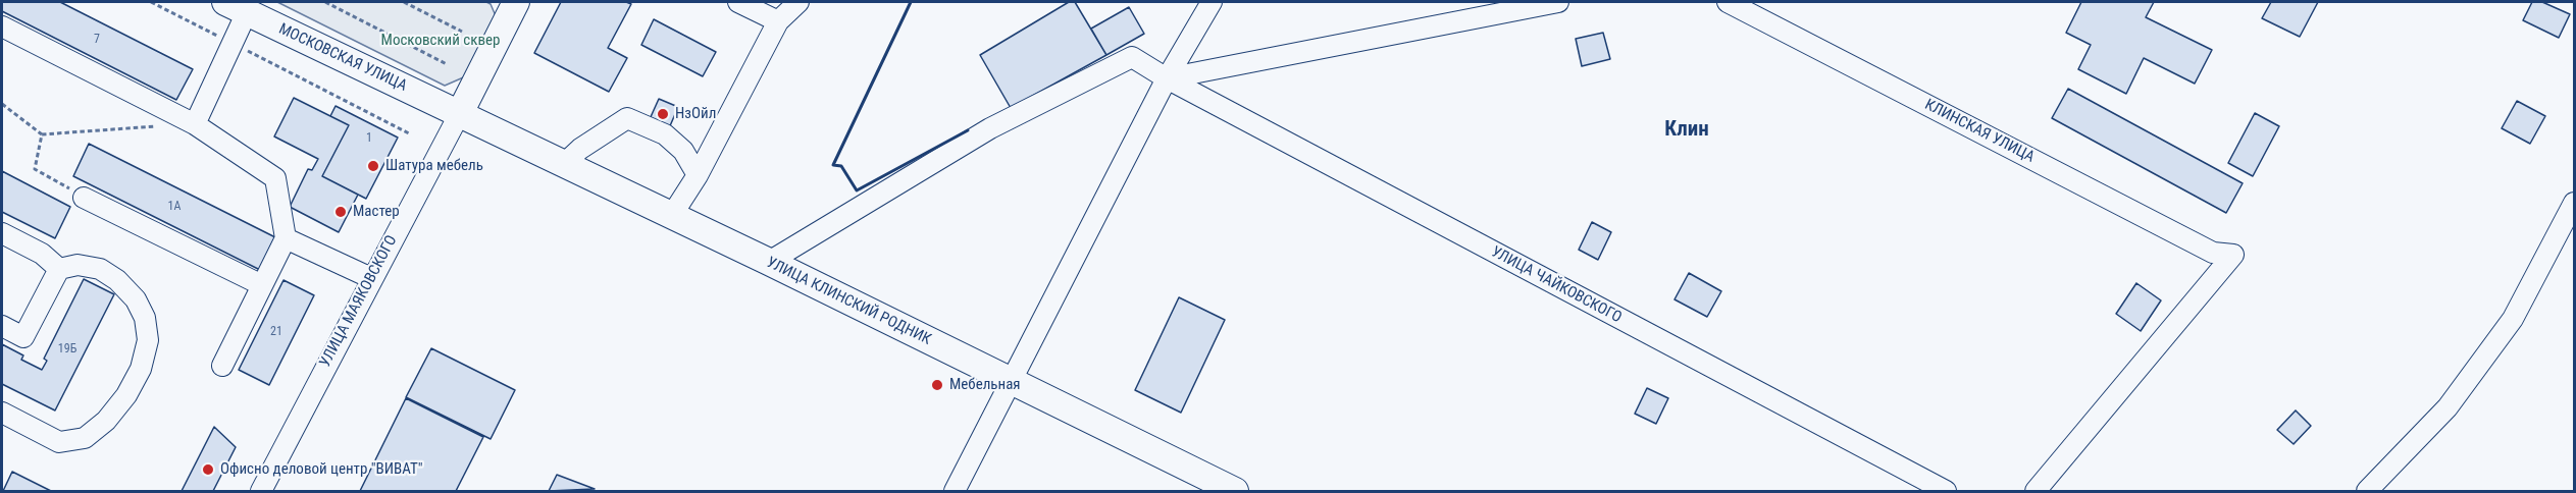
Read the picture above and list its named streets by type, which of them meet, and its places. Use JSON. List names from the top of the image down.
{
  "streets": {
    "main road": ["МОСКОВСКАЯ УЛИЦА", "УЛИЦА КЛИНСКИЙ РОДНИК"],
    "street": ["КЛИНСКАЯ УЛИЦА", "УЛИЦА ЧАЙКОВСКОГО", "УЛИЦА МАЯКОВСКОГО"]
  },
  "crossings": [
    ["МОСКОВСКАЯ УЛИЦА", "УЛИЦА МАЯКОВСКОГО"],
    ["МОСКОВСКАЯ УЛИЦА", "УЛИЦА КЛИНСКИЙ РОДНИК"],
    ["УЛИЦА ЧАЙКОВСКОГО", "УЛИЦА КЛИНСКИЙ РОДНИК"],
    ["УЛИЦА МАЯКОВСКОГО", "УЛИЦА КЛИНСКИЙ РОДНИК"]
  ],
  "districts": ["Клин"],
  "parks": ["Московский сквер"],
  "places": [
    "НзОйл",
    "Шатура мебель",
    "Мастер",
    "Мебельная",
    "Офисно деловой центр \"ВИВАТ\""
  ],
  "house_numbers": [
    "7",
    "1",
    "1А",
    "21",
    "19Б"
  ]
}
